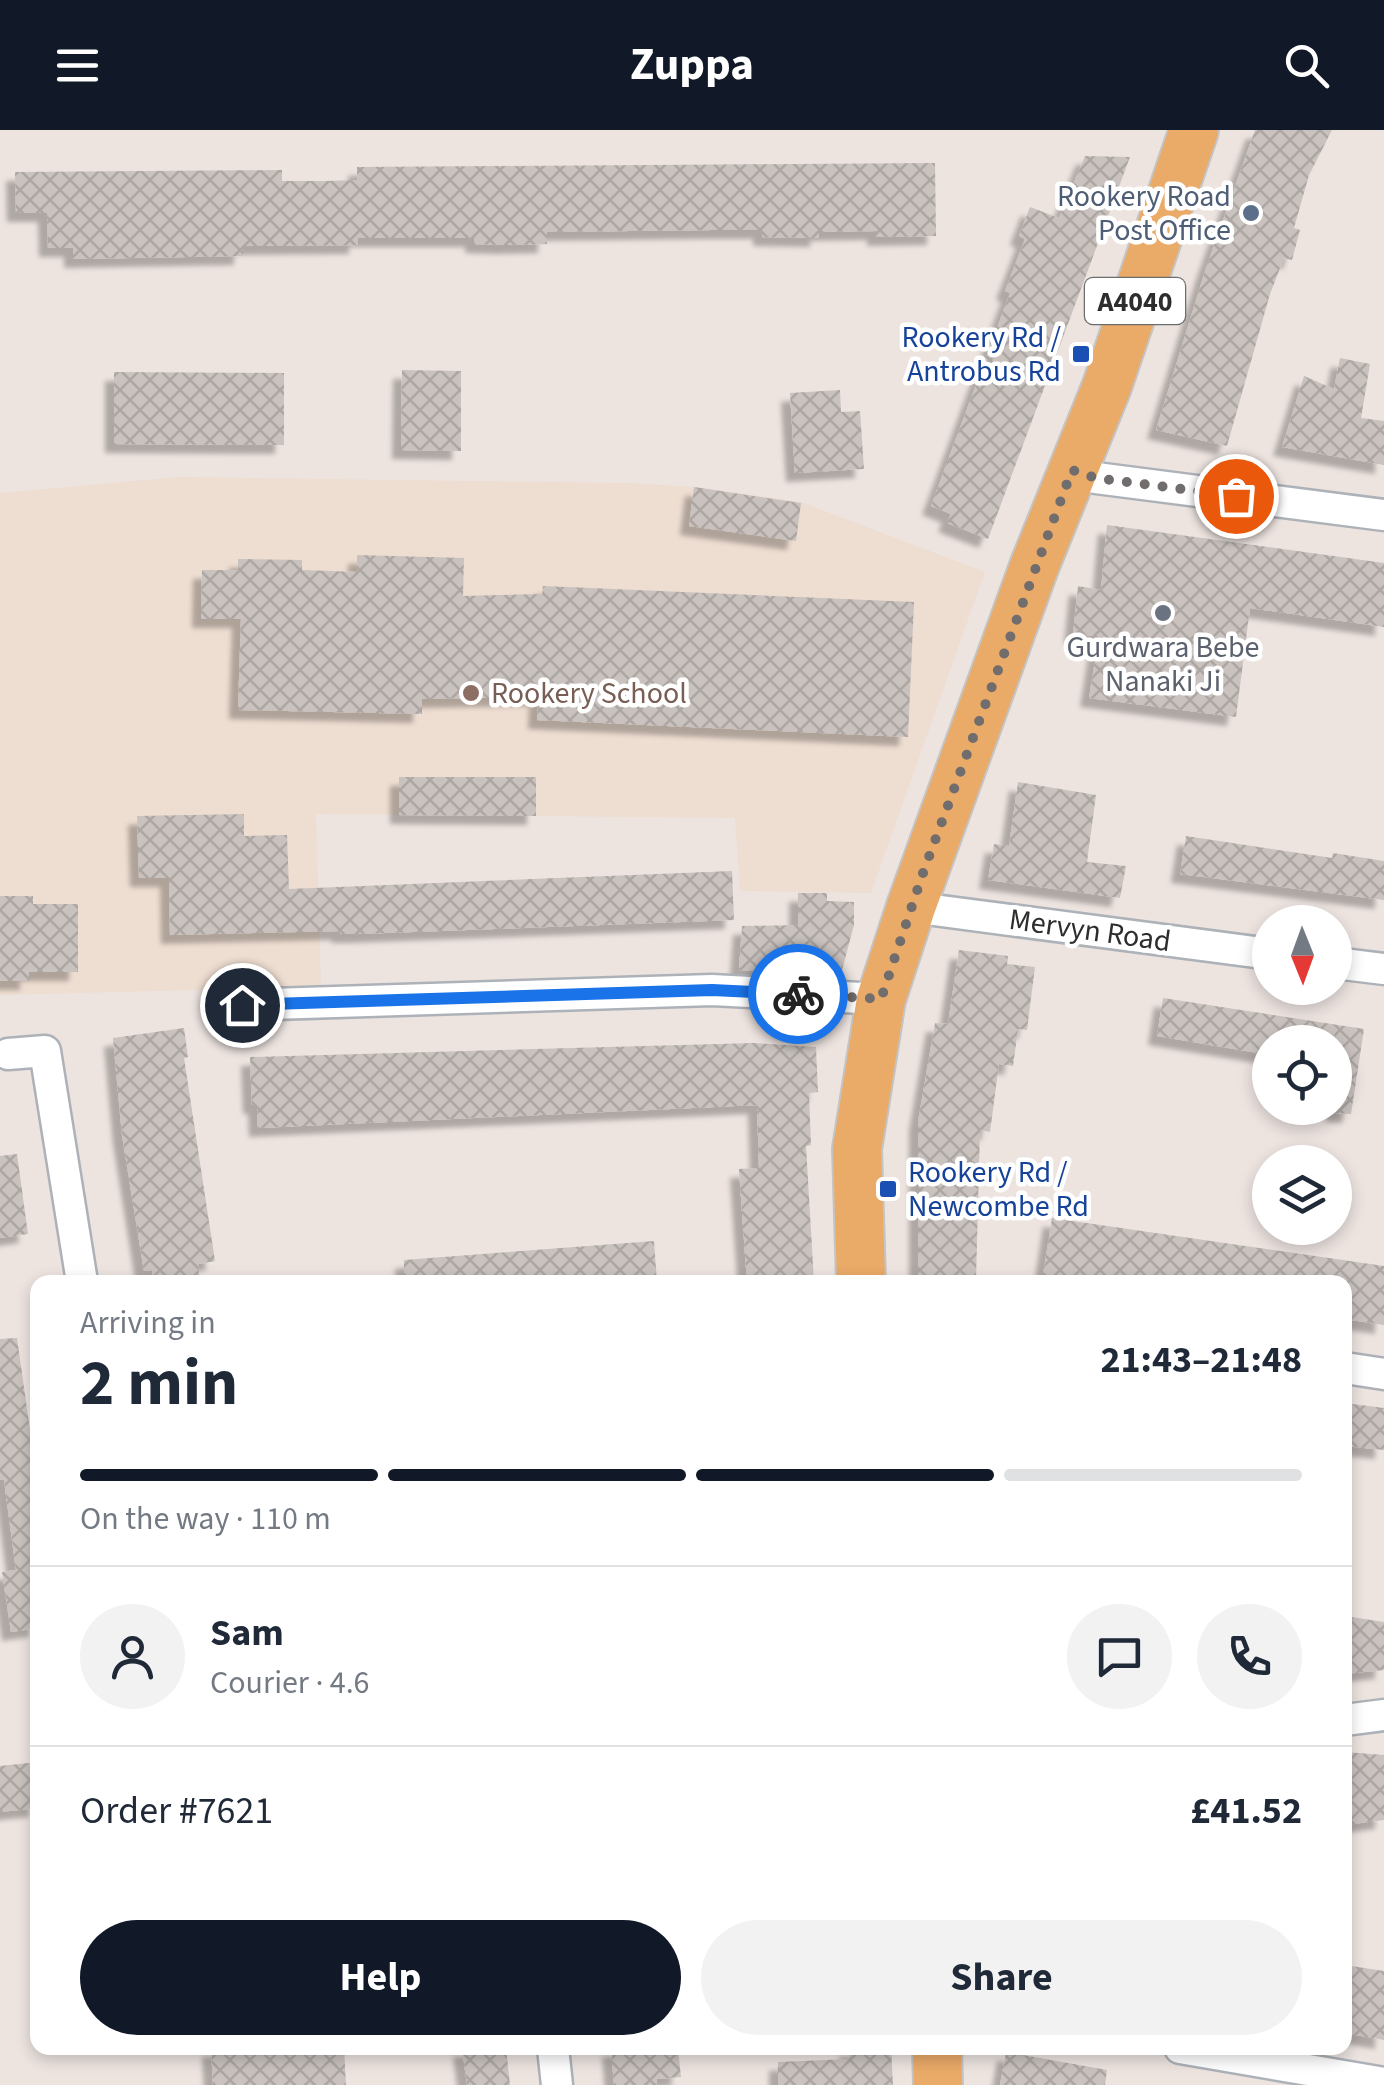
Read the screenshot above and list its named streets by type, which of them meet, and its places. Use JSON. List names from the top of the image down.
{
  "streets": {
    "main road": ["A4040"],
    "street": ["Mervyn Road"]
  },
  "crossings": [
    ["A4040", "Mervyn Road"]
  ],
  "places": {
    "other": ["Rookery Road Post Office", "Gurdwara Bebe Nanaki Ji", "Rookery School"],
    "transit": ["Rookery Rd / Antrobus Rd", "Rookery Rd / Newcombe Rd"]
  },
  "north": "bottom",
  "page": {
    "header": "Zuppa",
    "heading": ["2 min", "Arriving in", "21:43–21:48"],
    "panel": [
      "Sam",
      "Courier · 4.6",
      "Order #7621",
      "£41.52"
    ],
    "bar": "On the way · 110 m",
    "buttons": ["Help", "Share"]
  }
}
